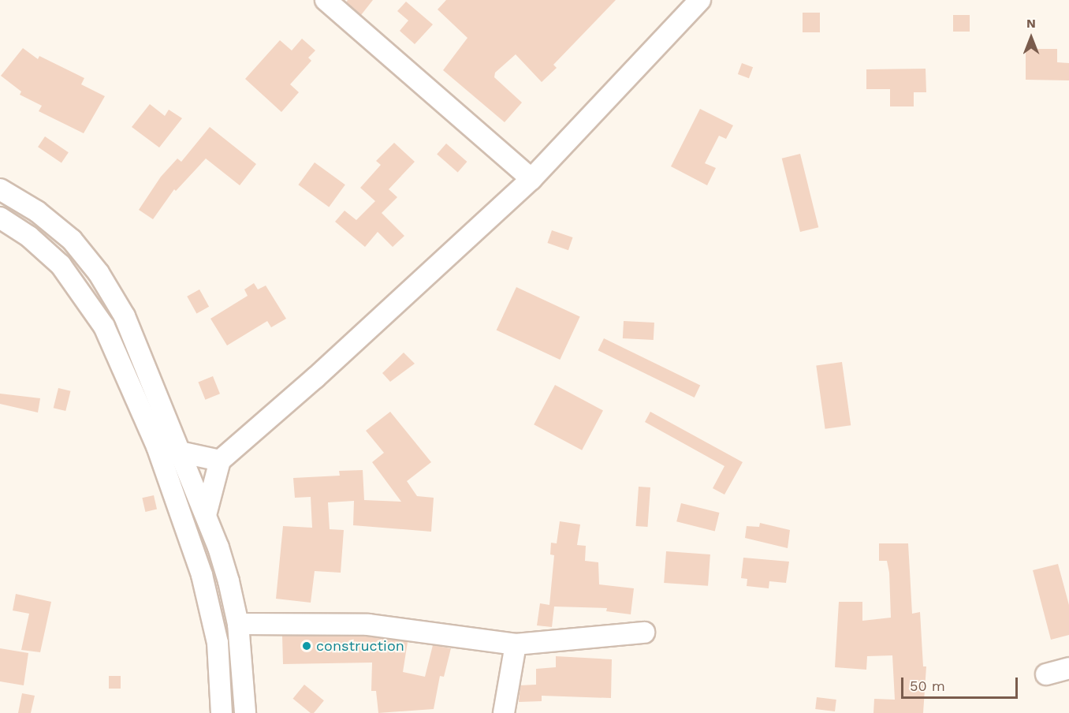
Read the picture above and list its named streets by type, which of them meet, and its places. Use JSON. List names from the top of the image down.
{
  "places": ["construction"],
  "scale_bar": "50 m",
  "north": "top"
}
